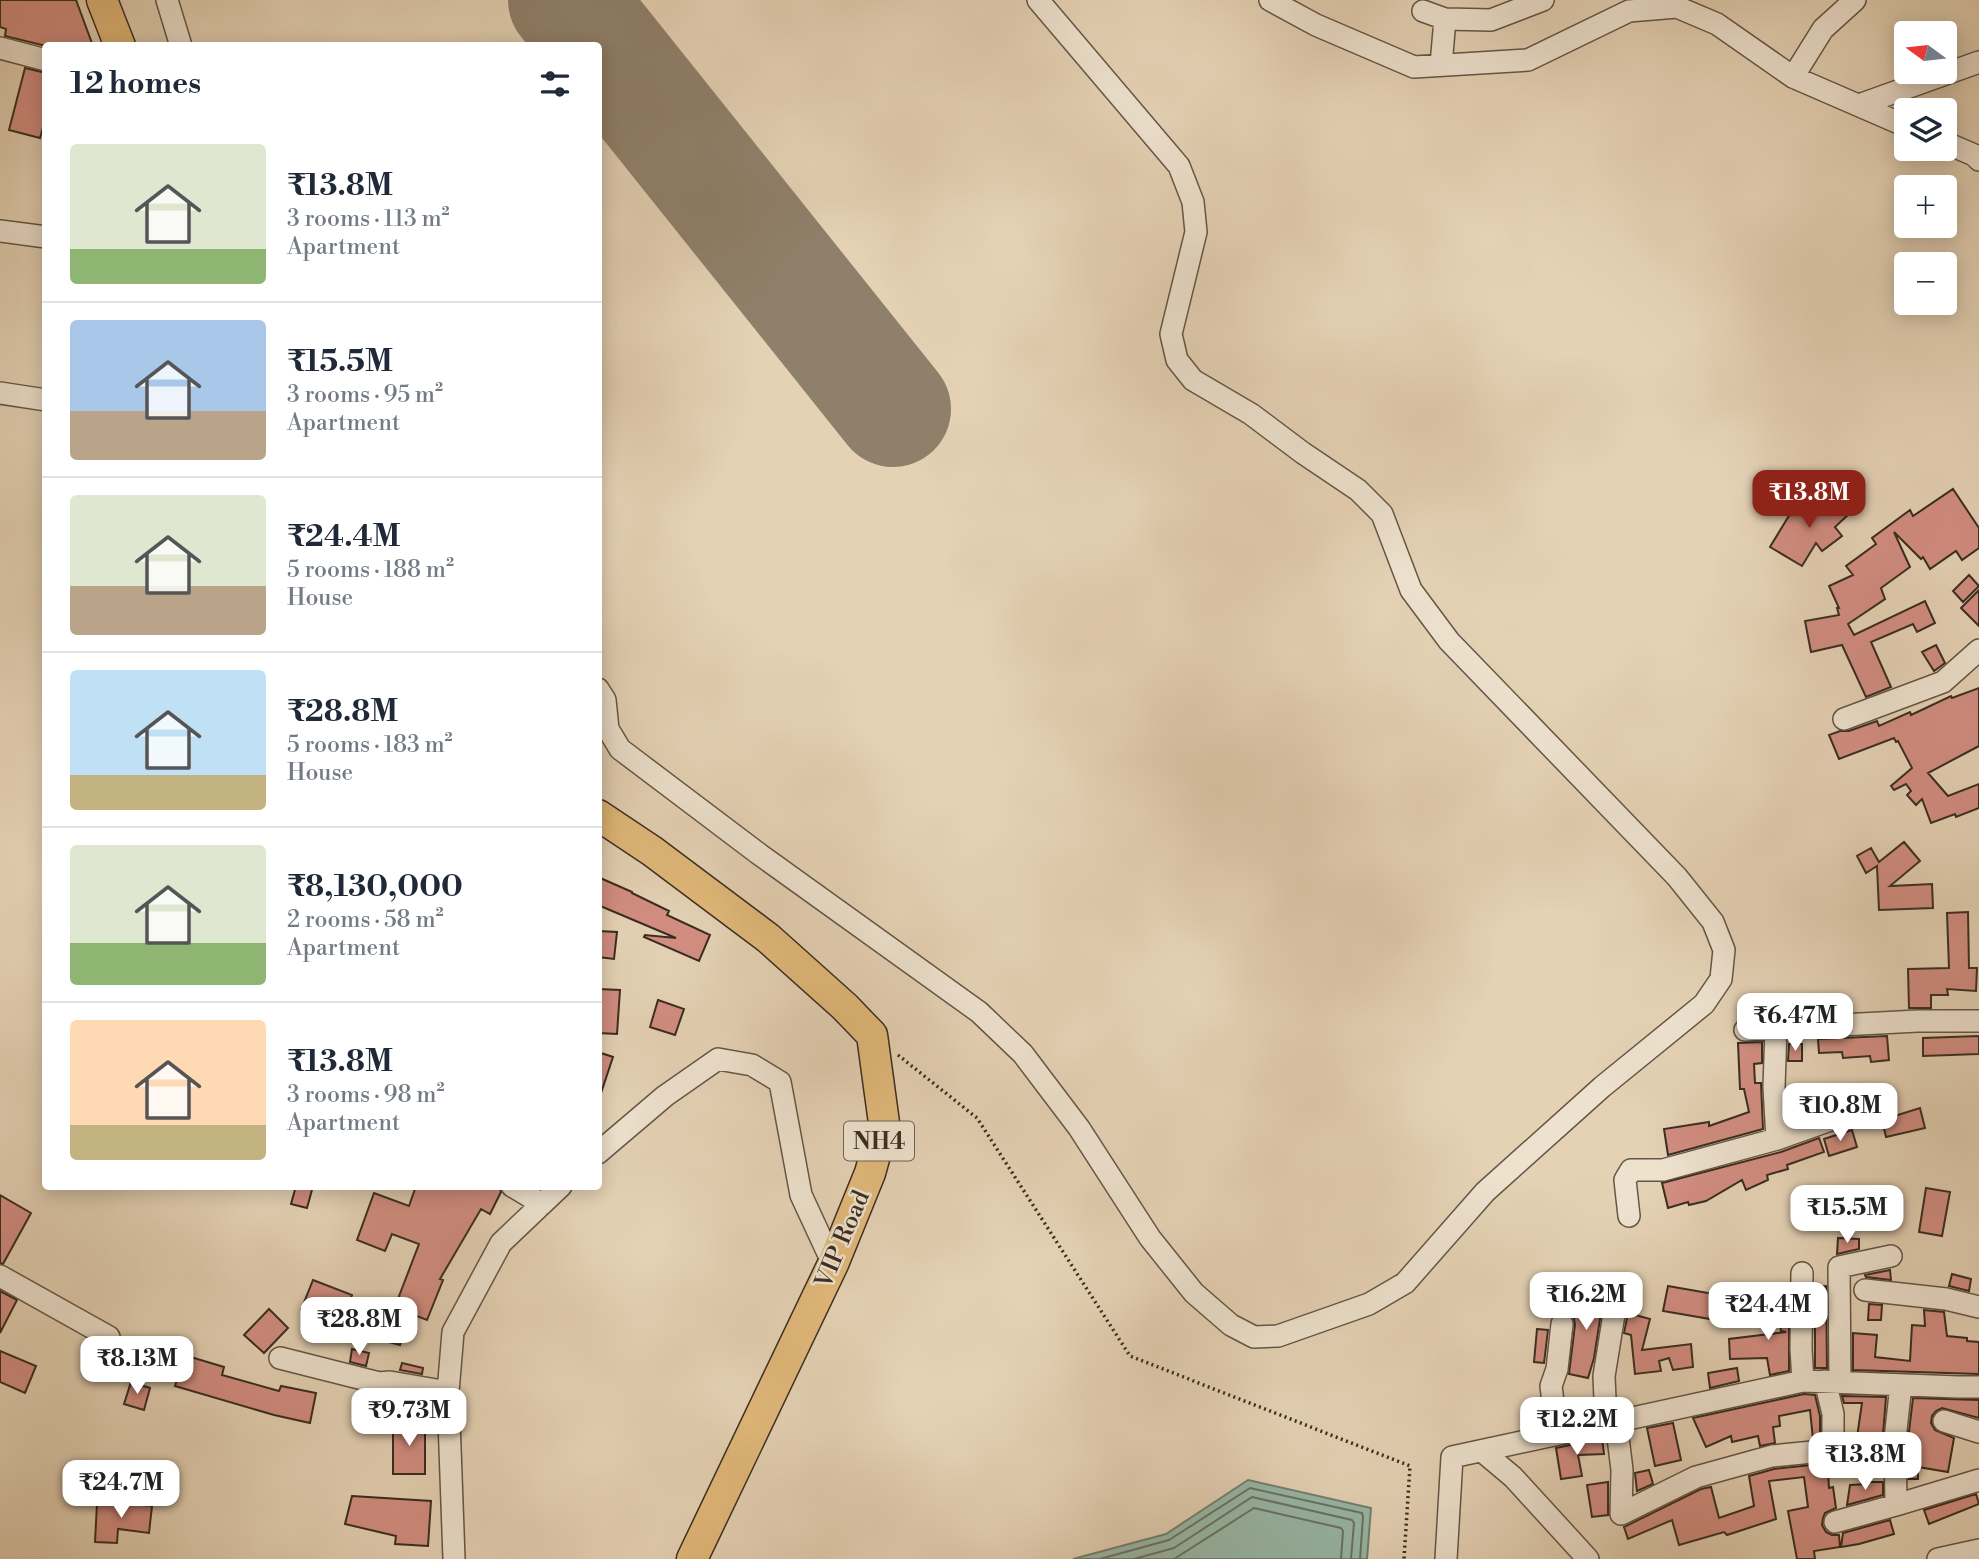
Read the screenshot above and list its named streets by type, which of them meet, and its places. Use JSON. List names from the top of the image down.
{
  "streets": {
    "highway": ["NH4", "VIP Road"]
  },
  "north": "left",
  "page": {
    "map_buttons": ["+", "−"],
    "heading": "12 homes",
    "list": [
      {
        "name": "₹13.8M",
        "note": "3 rooms · 113 m² · Apartment"
      },
      {
        "name": "₹15.5M",
        "note": "3 rooms · 95 m² · Apartment"
      },
      {
        "name": "₹24.4M",
        "note": "5 rooms · 188 m² · House"
      },
      {
        "name": "₹28.8M",
        "note": "5 rooms · 183 m² · House"
      },
      {
        "name": "₹8,130,000",
        "note": "2 rooms · 58 m² · Apartment"
      },
      {
        "name": "₹13.8M",
        "note": "3 rooms · 98 m² · Apartment"
      }
    ],
    "price": [
      "₹13.8M",
      "₹6.47M",
      "₹10.8M",
      "₹15.5M",
      "₹16.2M",
      "₹24.4M",
      "₹28.8M",
      "₹8.13M",
      "₹9.73M",
      "₹12.2M",
      "₹13.8M",
      "₹24.7M"
    ]
  }
}
